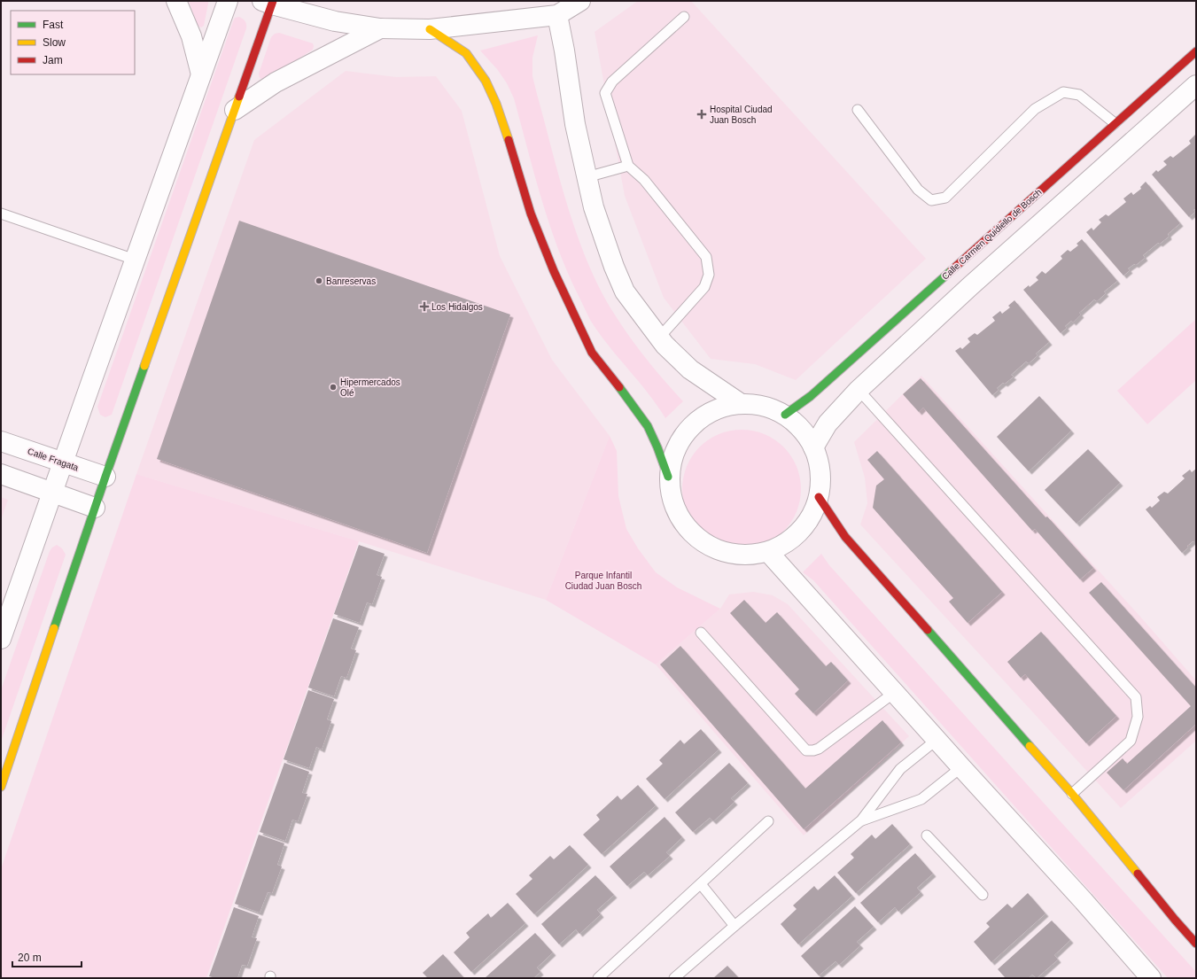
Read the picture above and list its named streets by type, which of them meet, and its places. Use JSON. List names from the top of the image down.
{
  "streets": {
    "street": ["Calle Carmen Quidiello de Bosch", "Calle Fragata"]
  },
  "parks": ["Parque Infantil Ciudad Juan Bosch"],
  "places": {
    "health": ["Hospital Ciudad Juan Bosch", "Los Hidalgos"],
    "other": ["Banreservas", "Hipermercados Olé"]
  },
  "legend": ["Fast", "Slow", "Jam"],
  "scale_bar": "20 m"
}
